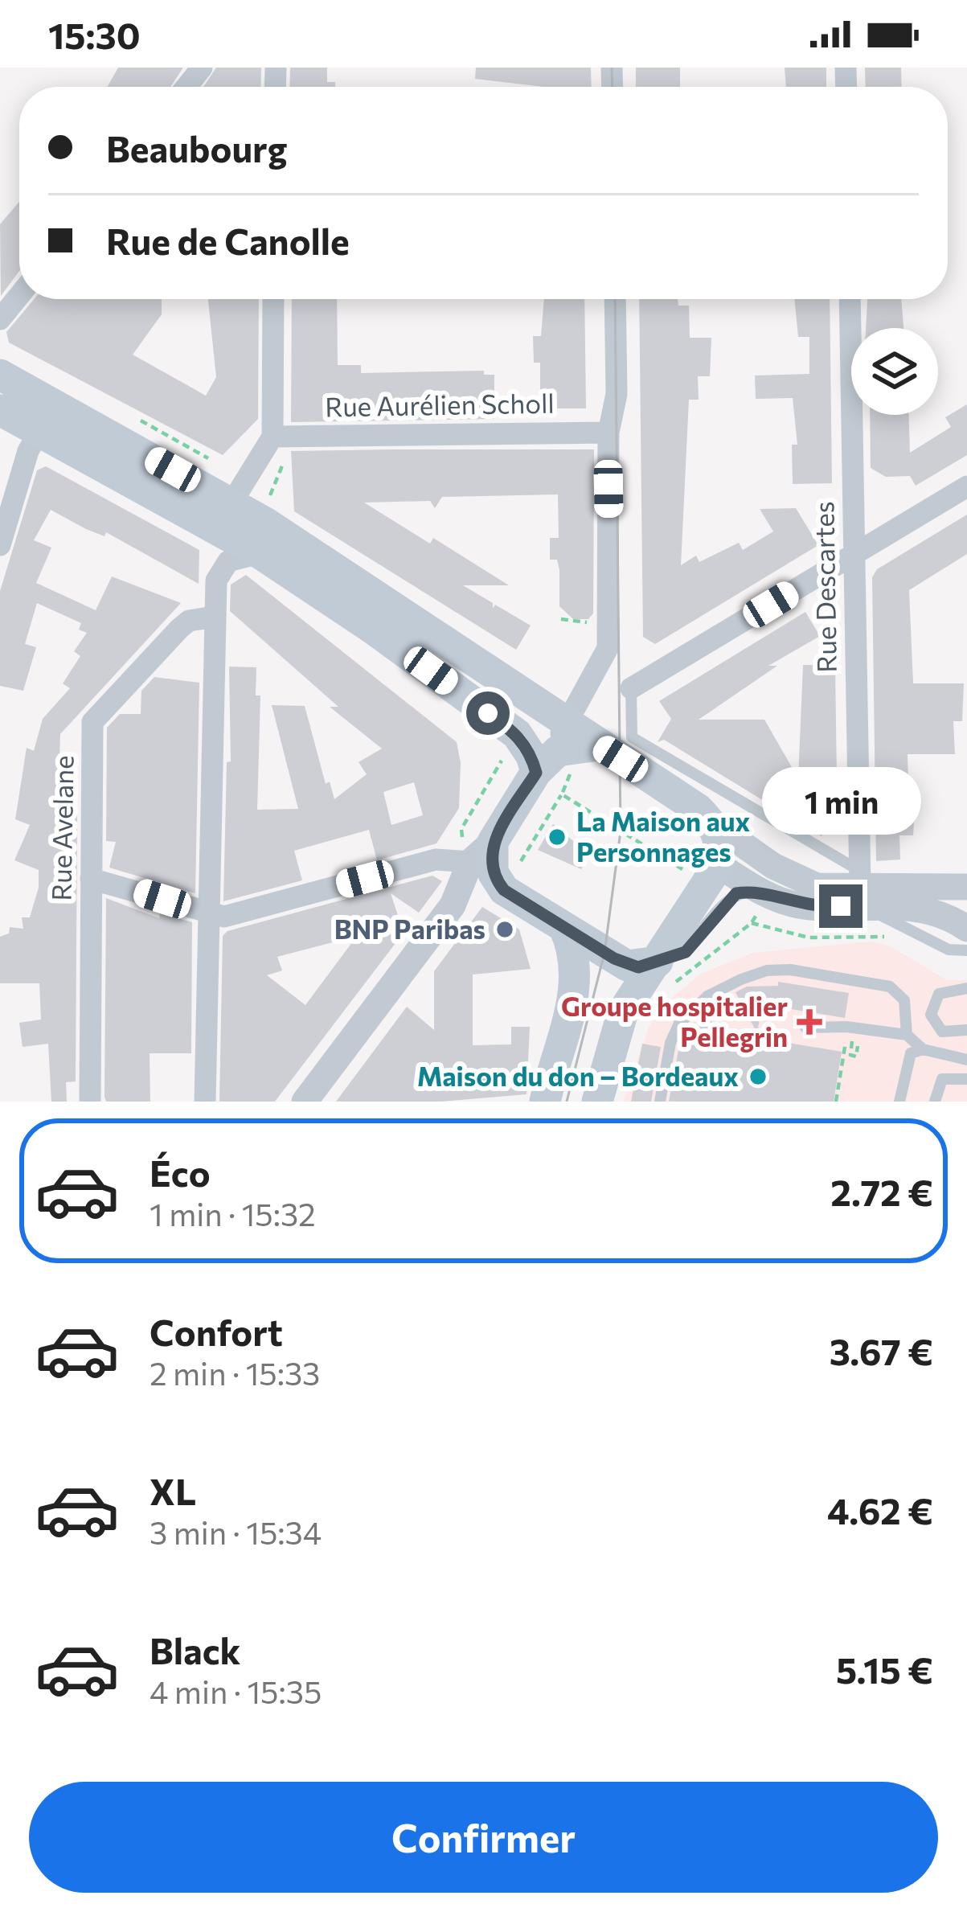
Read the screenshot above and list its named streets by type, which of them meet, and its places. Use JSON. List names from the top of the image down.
{
  "streets": {
    "street": ["Rue Aurélien Scholl", "Rue Descartes", "Rue Avelane"]
  },
  "places": {
    "other": ["La Maison aux Personnages", "BNP Paribas", "Maison du don – Bordeaux"],
    "health": ["Groupe hospitalier Pellegrin"]
  },
  "page": {
    "status": "15:30",
    "banner": ["Beaubourg", "Rue de Canolle"],
    "bubble": "1 min",
    "list": [
      {
        "name": "Éco",
        "note": "1 min · 15:32",
        "value": "2.72 €"
      },
      {
        "name": "Confort",
        "note": "2 min · 15:33",
        "value": "3.67 €"
      },
      {
        "name": "XL",
        "note": "3 min · 15:34",
        "value": "4.62 €"
      },
      {
        "name": "Black",
        "note": "4 min · 15:35",
        "value": "5.15 €"
      }
    ],
    "buttons": "Confirmer"
  }
}
